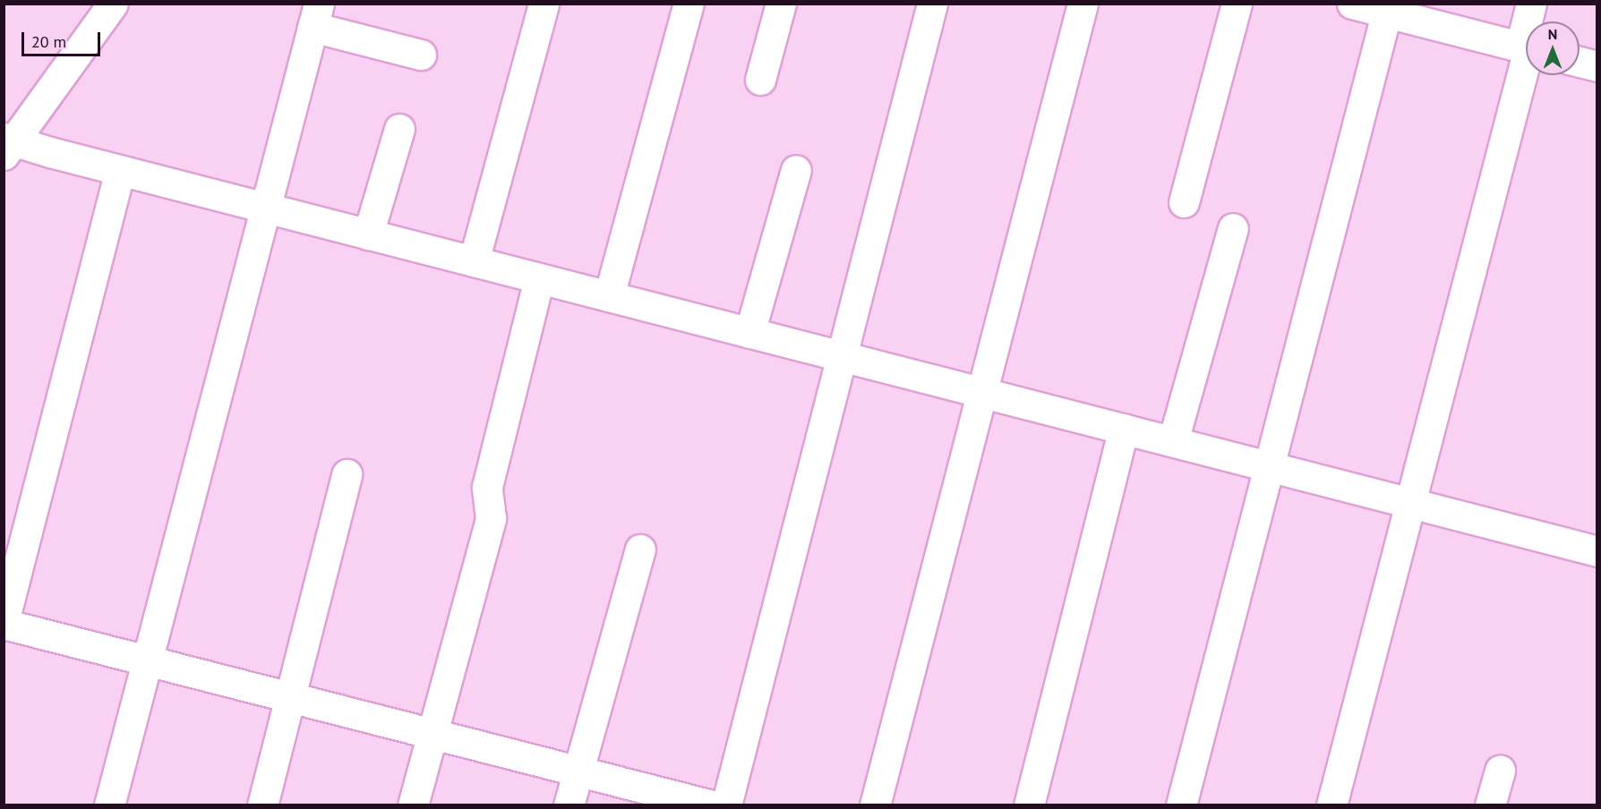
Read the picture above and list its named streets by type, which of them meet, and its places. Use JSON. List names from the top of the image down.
{
  "scale_bar": "20 m",
  "north": "top"
}
